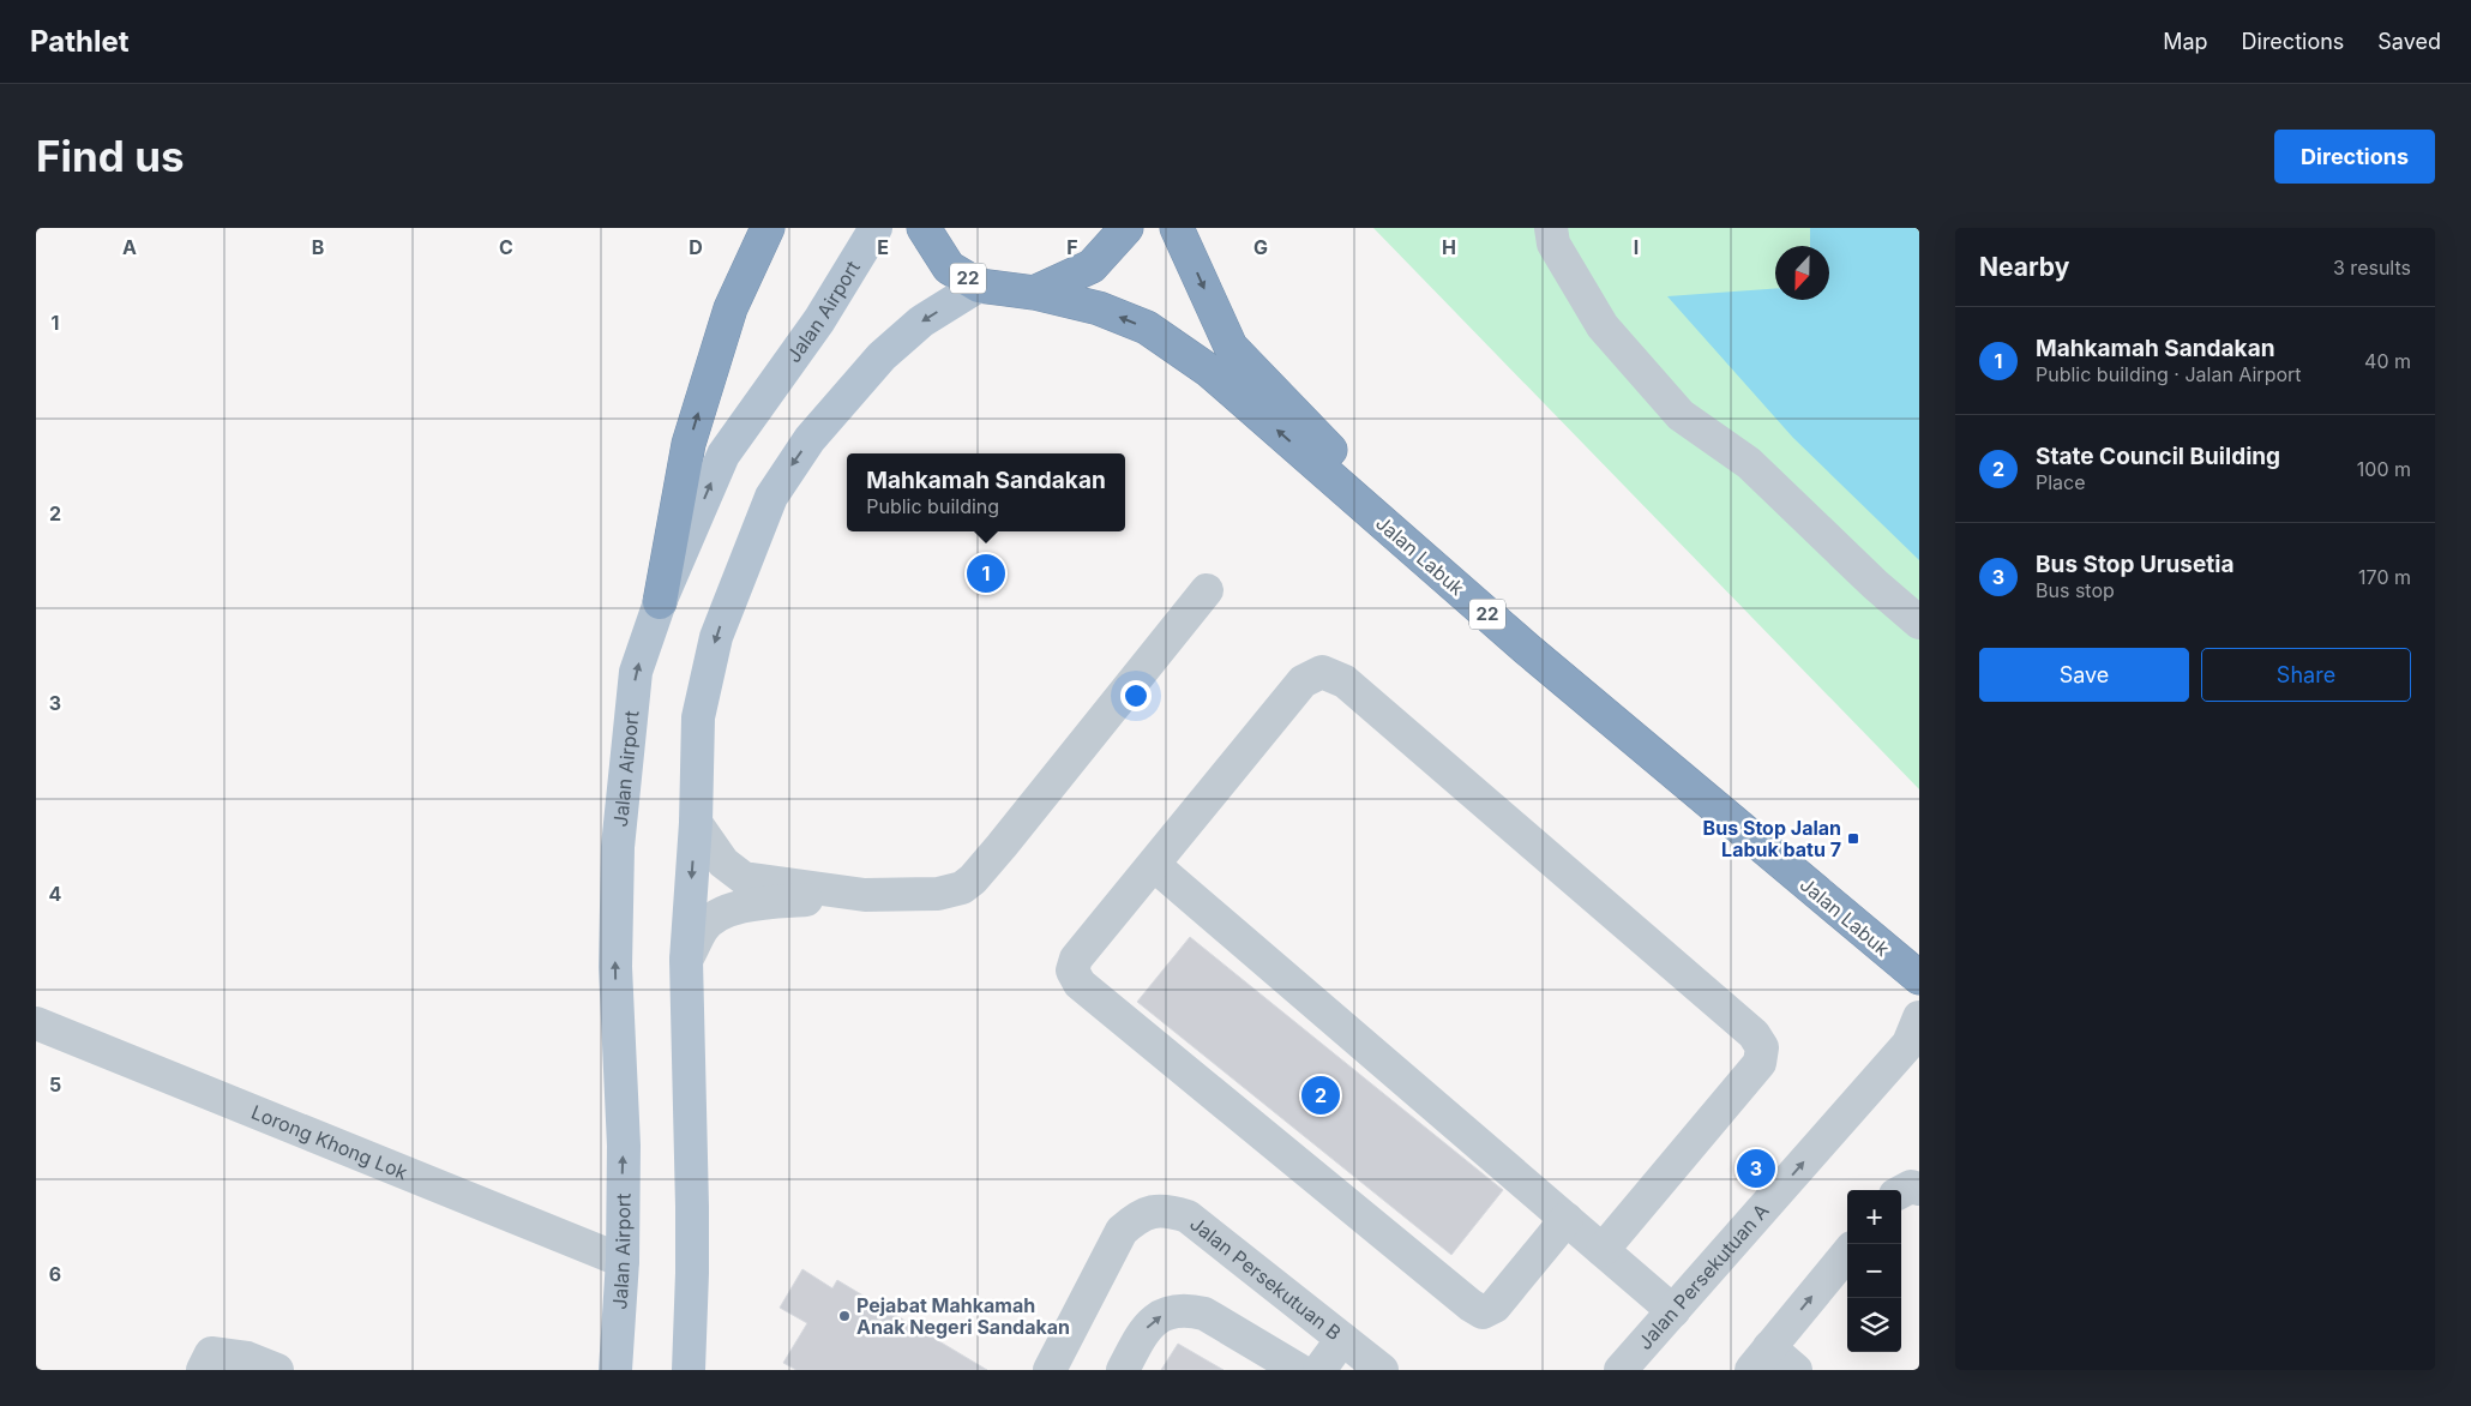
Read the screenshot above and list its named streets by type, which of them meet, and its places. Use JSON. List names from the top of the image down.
{
  "streets": {
    "highway": ["22", "Jalan Labuk"],
    "main road": ["Jalan Airport"],
    "street": ["Lorong Khong Lok", "Jalan Persekutuan A", "Jalan Persekutuan B"]
  },
  "crossings": [
    ["22", "Jalan Labuk"],
    ["Jalan Airport", "Lorong Khong Lok"]
  ],
  "places": {
    "transit": ["Bus Stop Jalan Labuk batu 7"],
    "other": ["Pejabat Mahkamah Anak Negeri Sandakan"]
  },
  "north": "bottom",
  "page": {
    "header": "Pathlet",
    "nav": ["Map", "Directions", "Saved"],
    "buttons": [
      "Directions",
      ["Save", "Share"]
    ],
    "title": "Find us",
    "heading": ["Nearby", "3 results"],
    "list": [
      {
        "mark": "1",
        "name": "Mahkamah Sandakan",
        "note": "Public building · Jalan Airport",
        "value": "40 m"
      },
      {
        "mark": "2",
        "name": "State Council Building",
        "note": "Place",
        "value": "100 m"
      },
      {
        "mark": "3",
        "name": "Bus Stop Urusetia",
        "note": "Bus stop",
        "value": "170 m"
      }
    ],
    "popup": ["Mahkamah Sandakan", "Public building"],
    "pins": ["1", "2", "3"],
    "map_buttons": ["+", "−"]
  },
  "grid": {
    "columns": [
      "A",
      "B",
      "C",
      "D",
      "E",
      "F",
      "G",
      "H",
      "I"
    ],
    "rows": [
      "1",
      "2",
      "3",
      "4",
      "5",
      "6"
    ]
  }
}
